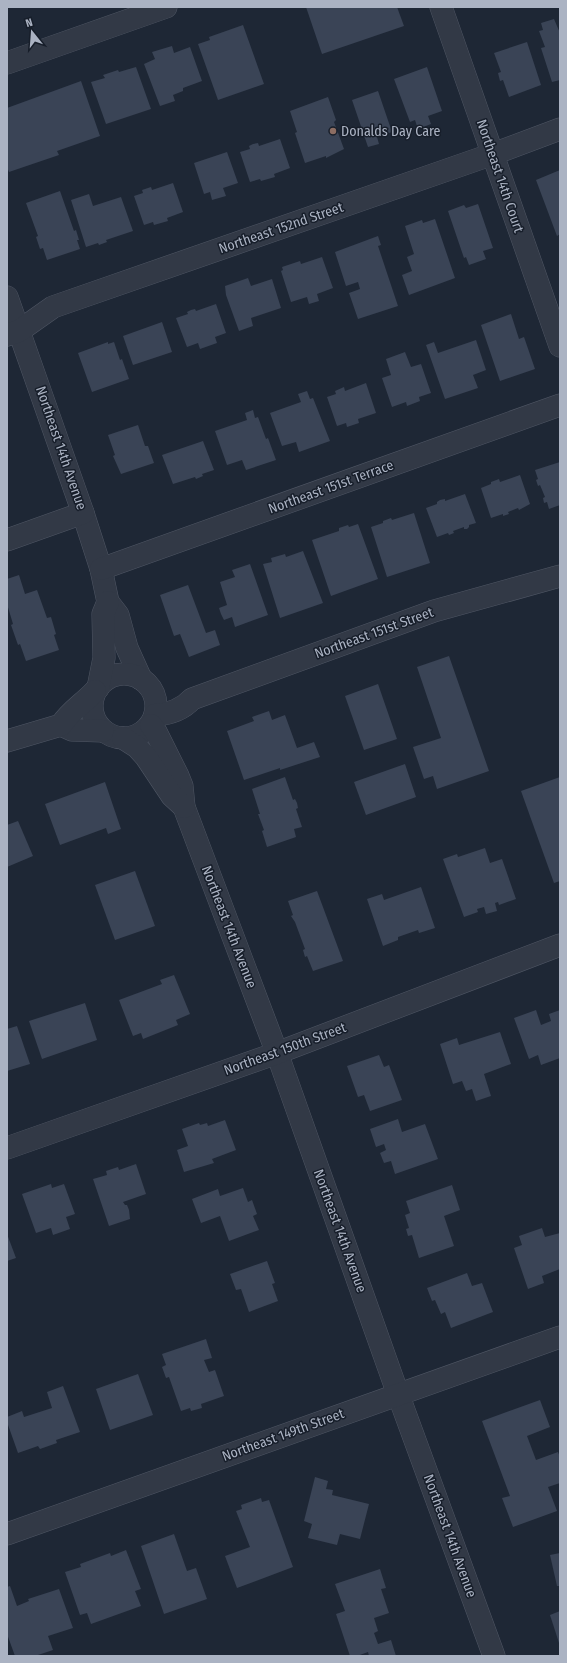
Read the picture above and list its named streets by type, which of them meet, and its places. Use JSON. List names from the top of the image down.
{
  "streets": {
    "street": [
      "Northeast 14th Court",
      "Northeast 152nd Street",
      "Northeast 14th Avenue",
      "Northeast 151st Terrace",
      "Northeast 151st Street",
      "Northeast 150th Street",
      "Northeast 149th Street"
    ]
  },
  "crossings": [
    ["Northeast 14th Court", "Northeast 152nd Street"],
    ["Northeast 152nd Street", "Northeast 14th Avenue"],
    ["Northeast 14th Avenue", "Northeast 151st Terrace"],
    ["Northeast 14th Avenue", "Northeast 151st Street"],
    ["Northeast 14th Avenue", "Northeast 150th Street"],
    ["Northeast 14th Avenue", "Northeast 149th Street"]
  ],
  "places": ["Donalds Day Care"],
  "north": "top"
}
